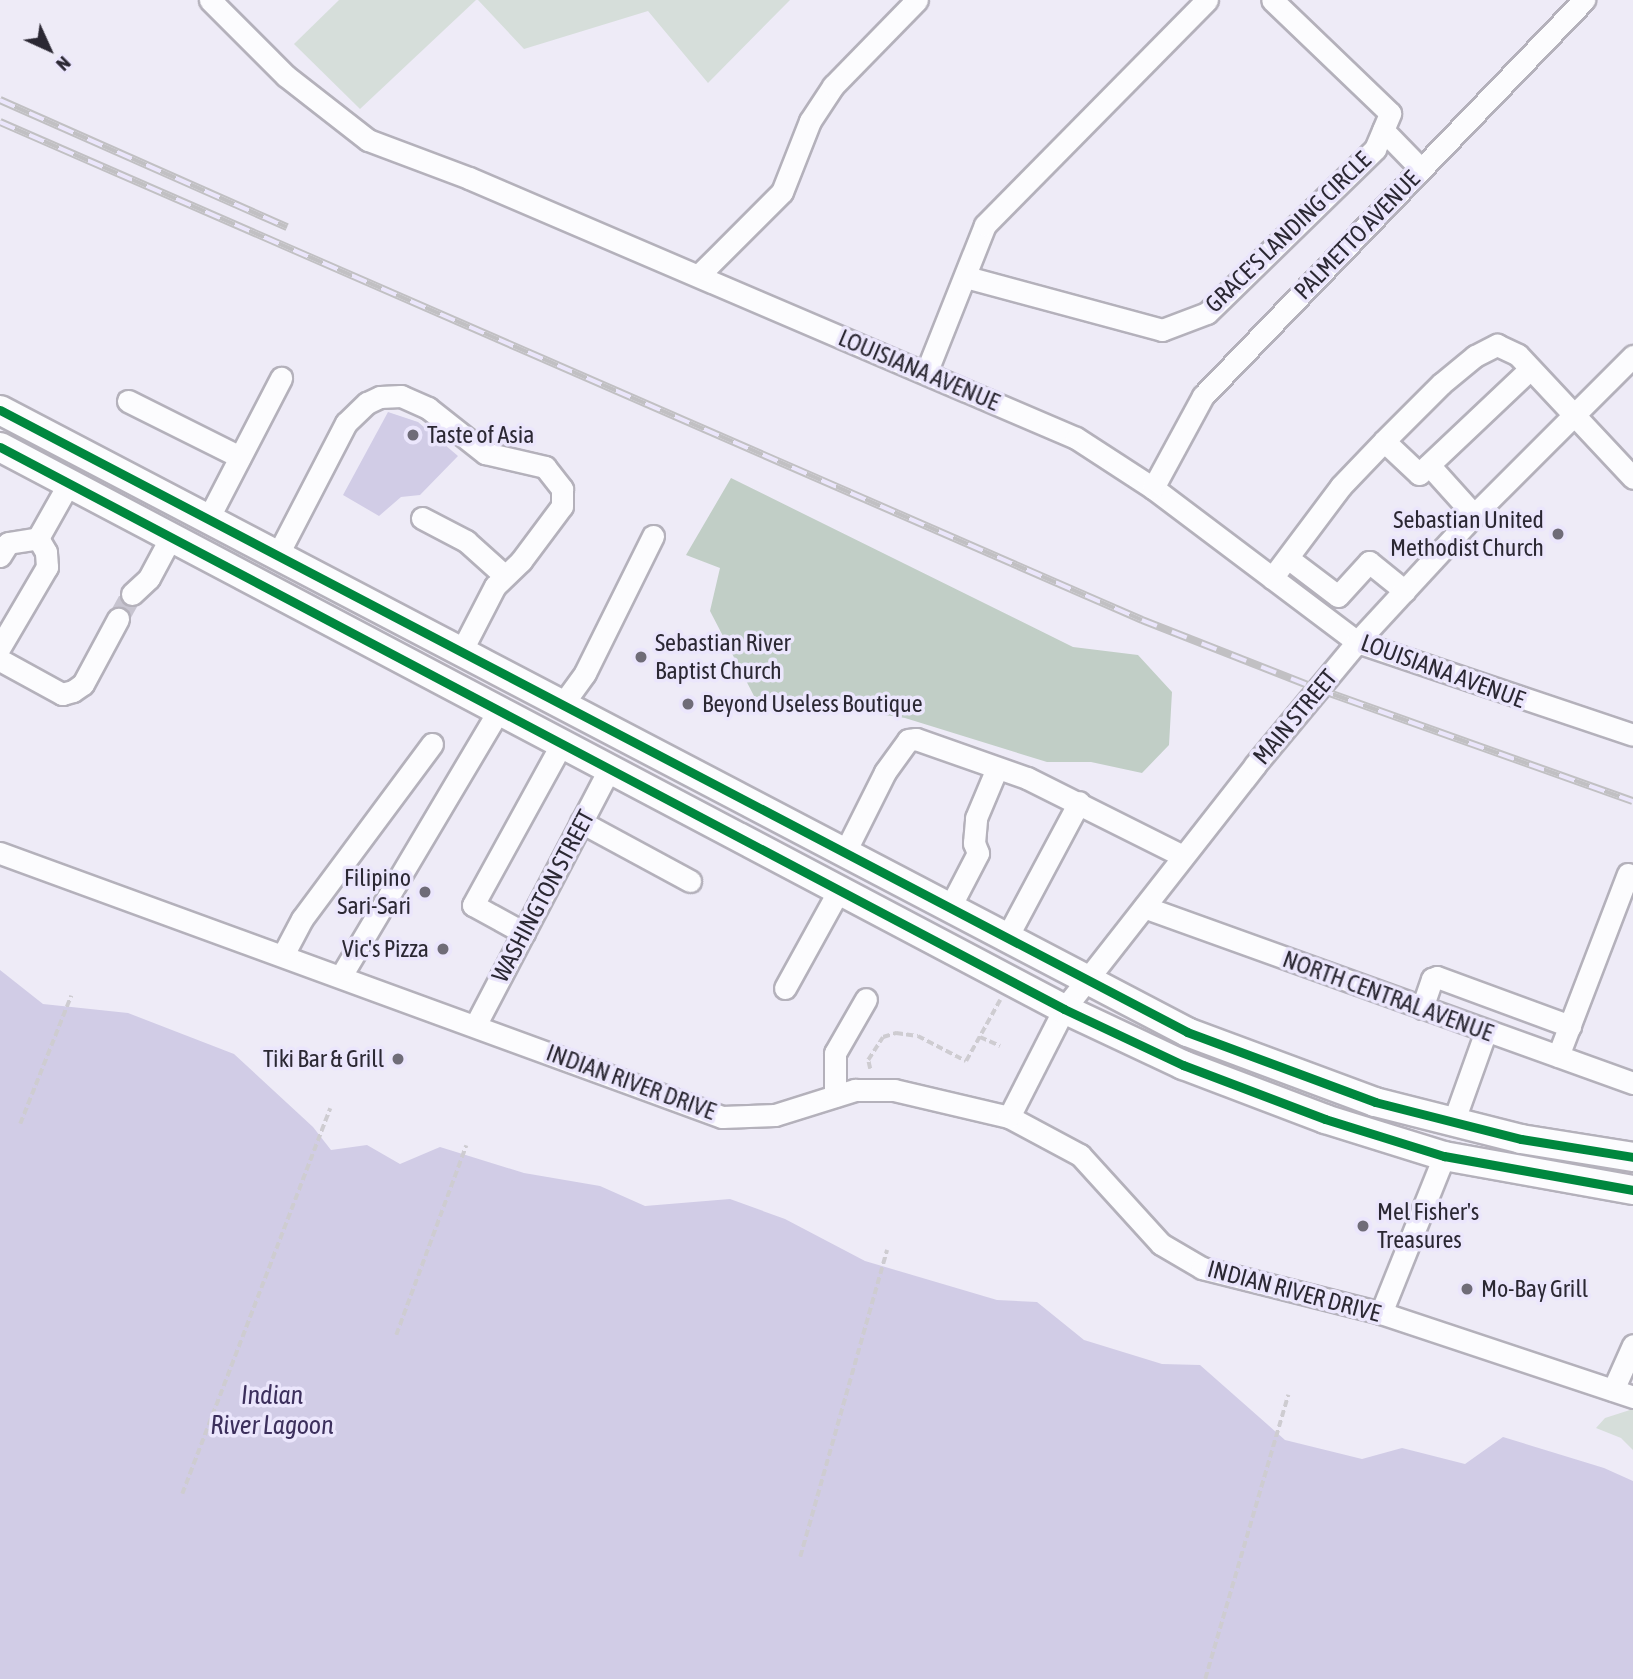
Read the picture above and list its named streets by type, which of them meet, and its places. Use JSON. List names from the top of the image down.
{
  "streets": {
    "street": [
      "GRACE'S LANDING CIRCLE",
      "PALMETTO AVENUE",
      "LOUISIANA AVENUE",
      "MAIN STREET",
      "WASHINGTON STREET",
      "NORTH CENTRAL AVENUE",
      "INDIAN RIVER DRIVE"
    ]
  },
  "crossings": [
    ["PALMETTO AVENUE", "LOUISIANA AVENUE"],
    ["LOUISIANA AVENUE", "MAIN STREET"],
    ["MAIN STREET", "NORTH CENTRAL AVENUE"],
    ["MAIN STREET", "INDIAN RIVER DRIVE"],
    ["WASHINGTON STREET", "INDIAN RIVER DRIVE"]
  ],
  "water": ["Indian River Lagoon"],
  "places": [
    "Taste of Asia",
    "Sebastian United Methodist Church",
    "Sebastian River Baptist Church",
    "Beyond Useless Boutique",
    "Filipino Sari-Sari",
    "Vic's Pizza",
    "Tiki Bar & Grill",
    "Mel Fisher's Treasures",
    "Mo-Bay Grill"
  ],
  "north": "bottom right"
}
